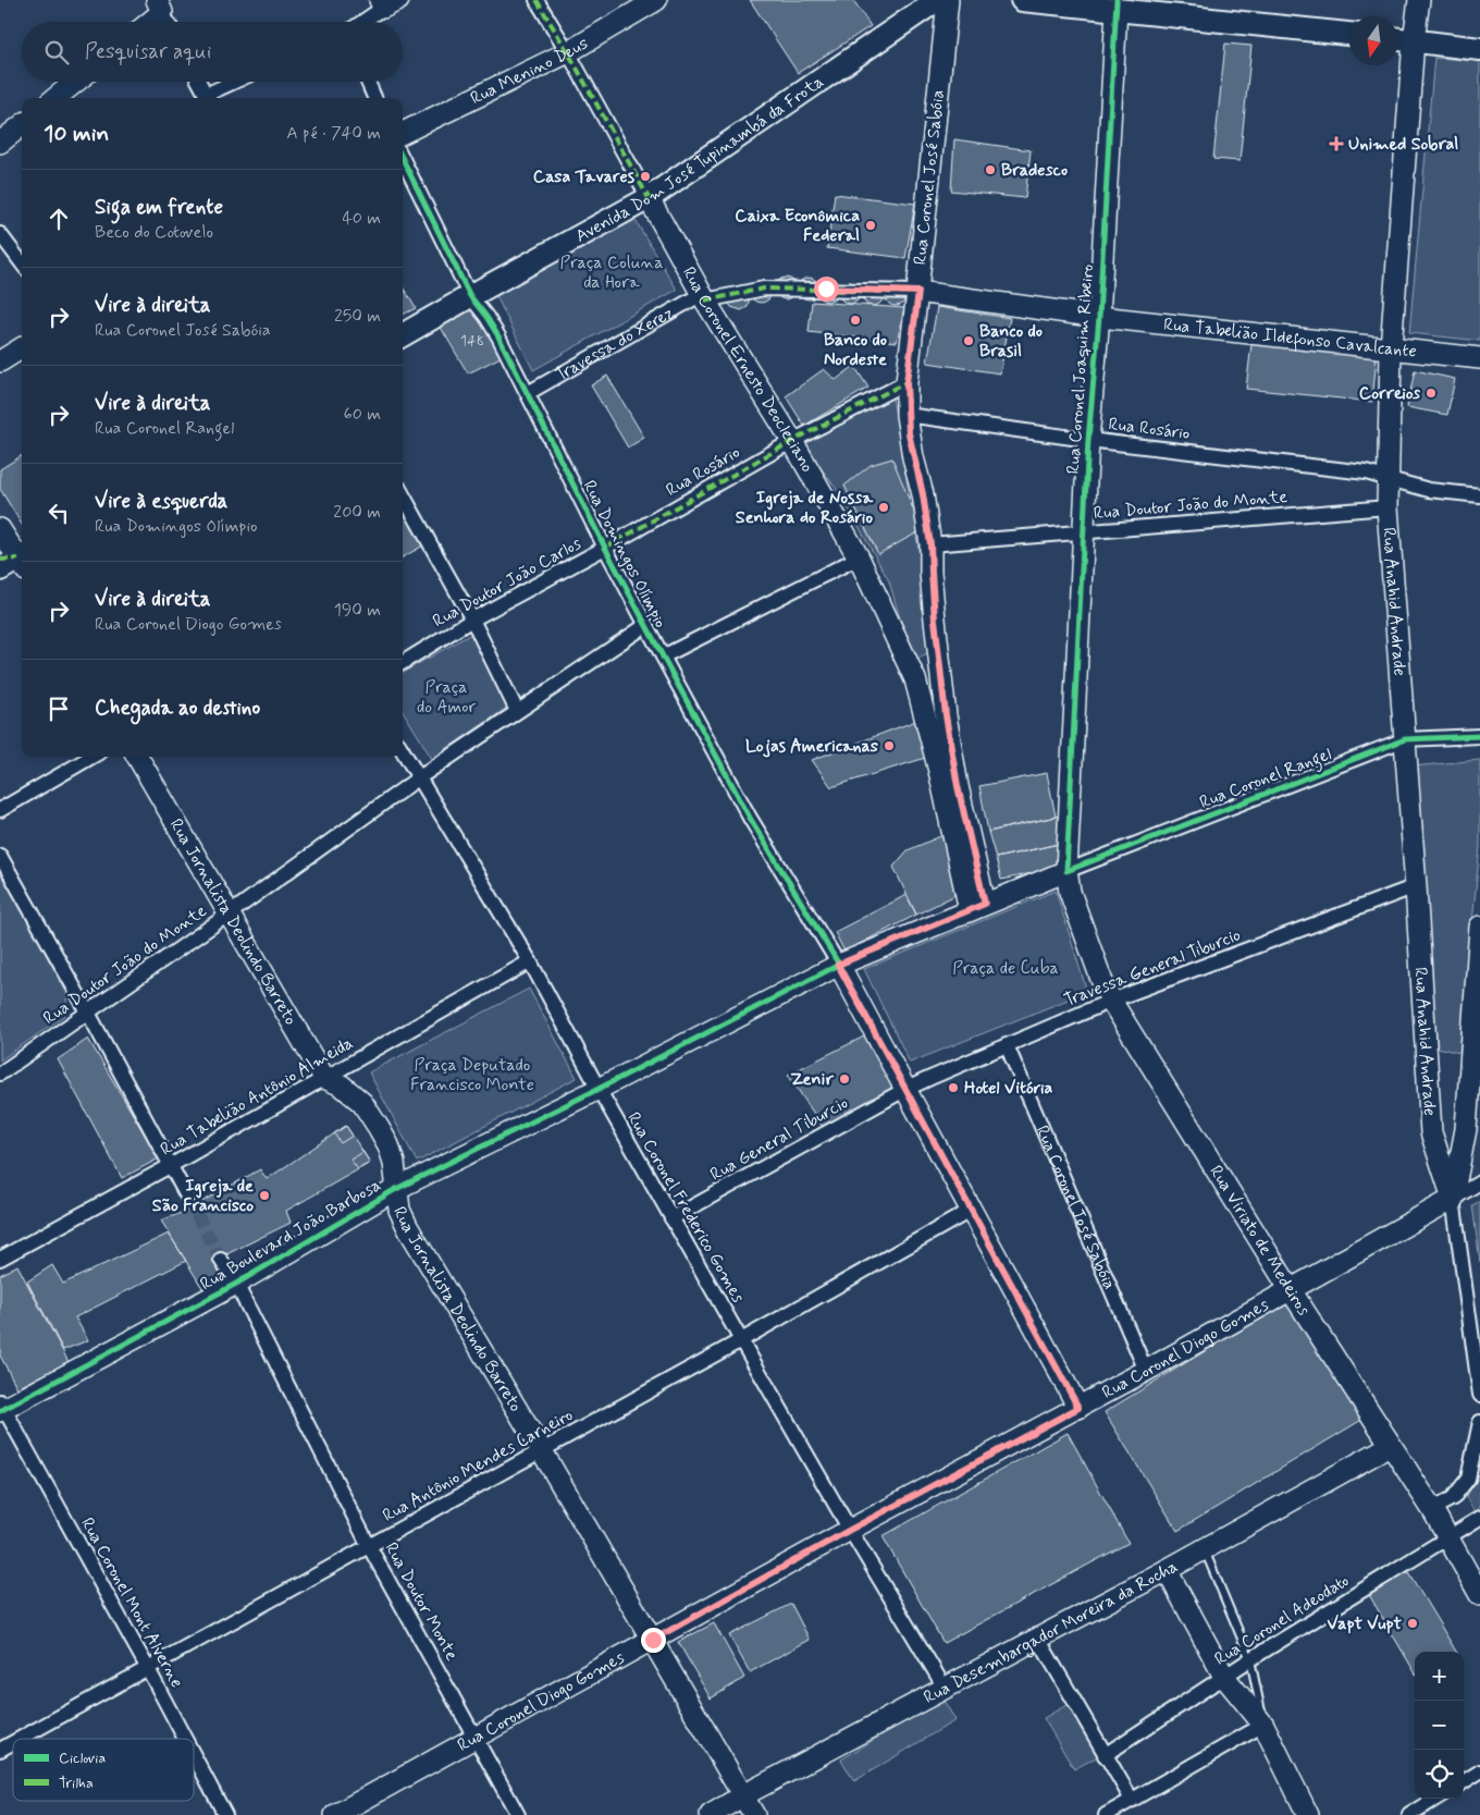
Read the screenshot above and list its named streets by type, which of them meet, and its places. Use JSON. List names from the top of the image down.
{
  "streets": {
    "main road": [
      "Rua Menino Deus",
      "Avenida Dom José Tupinambá da Frota",
      "Rua Coronel José Sabóia",
      "Rua Tabelião Ildefonso Cavalcante",
      "Rua Coronel Joaquim Ribeiro",
      "Rua Coronel Ernesto Deocleciano",
      "Rua Domingos Olímpio",
      "Rua Anahid Andrade",
      "Rua Coronel Rangel",
      "Rua Jornalista Deolindo Barreto",
      "Rua Boulevard João Barbosa",
      "Rua Viriato de Medeiros",
      "Rua Coronel Diogo Gomes",
      "Rua Desembargador Moreira da Rocha"
    ],
    "street": [
      "Travessa do Xerez",
      "Rua Rosário",
      "Rua Doutor João do Monte",
      "Rua Doutor João Carlos",
      "Travessa General Tiburcio",
      "Rua Tabelião Antônio Almeida",
      "Rua General Tiburcio",
      "Rua Coronel Frederico Gomes",
      "Rua Antônio Mendes Carneiro",
      "Rua Doutor Monte",
      "Rua Coronel Mont Alverne",
      "Rua Coronel Adeodato"
    ]
  },
  "crossings": [
    ["Rua Menino Deus", "Rua Coronel Ernesto Deocleciano"],
    ["Avenida Dom José Tupinambá da Frota", "Rua Coronel Ernesto Deocleciano"],
    ["Avenida Dom José Tupinambá da Frota", "Rua Domingos Olímpio"],
    ["Rua Coronel José Sabóia", "Travessa do Xerez"],
    ["Rua Coronel José Sabóia", "Rua Coronel Ernesto Deocleciano"],
    ["Rua Coronel José Sabóia", "Rua Rosário"],
    ["Rua Coronel José Sabóia", "Rua Doutor João do Monte"],
    ["Rua Coronel José Sabóia", "Rua Coronel Rangel"],
    ["Rua Coronel José Sabóia", "Travessa General Tiburcio"],
    ["Rua Coronel José Sabóia", "Rua Coronel Diogo Gomes"],
    ["Rua Tabelião Ildefonso Cavalcante", "Rua Coronel Joaquim Ribeiro"],
    ["Rua Tabelião Ildefonso Cavalcante", "Rua Anahid Andrade"],
    ["Travessa do Xerez", "Rua Coronel Ernesto Deocleciano"],
    ["Travessa do Xerez", "Rua Domingos Olímpio"],
    ["Rua Coronel Joaquim Ribeiro", "Rua Rosário"],
    ["Rua Coronel Joaquim Ribeiro", "Rua Doutor João do Monte"],
    ["Rua Coronel Joaquim Ribeiro", "Rua Coronel Rangel"],
    ["Rua Coronel Joaquim Ribeiro", "Rua Viriato de Medeiros"],
    ["Rua Coronel Ernesto Deocleciano", "Rua Rosário"],
    ["Rua Coronel Ernesto Deocleciano", "Rua Coronel Rangel"],
    ["Rua Rosário", "Rua Domingos Olímpio"],
    ["Rua Rosário", "Rua Doutor João Carlos"],
    ["Rua Rosário", "Rua Anahid Andrade"],
    ["Rua Doutor João do Monte", "Rua Domingos Olímpio"],
    ["Rua Doutor João do Monte", "Rua Anahid Andrade"],
    ["Rua Doutor João do Monte", "Rua Jornalista Deolindo Barreto"],
    ["Rua Doutor João do Monte", "Rua Coronel Frederico Gomes"],
    ["Rua Domingos Olímpio", "Rua Doutor João Carlos"],
    ["Rua Domingos Olímpio", "Rua Coronel Rangel"],
    ["Rua Domingos Olímpio", "Travessa General Tiburcio"],
    ["Rua Domingos Olímpio", "Rua General Tiburcio"],
    ["Rua Domingos Olímpio", "Rua Boulevard João Barbosa"],
    ["Rua Domingos Olímpio", "Rua Coronel Diogo Gomes"],
    ["Rua Domingos Olímpio", "Rua Antônio Mendes Carneiro"],
    ["Rua Anahid Andrade", "Rua Coronel Rangel"],
    ["Rua Anahid Andrade", "Travessa General Tiburcio"],
    ["Rua Anahid Andrade", "Rua Coronel Diogo Gomes"],
    ["Rua Coronel Rangel", "Rua Boulevard João Barbosa"],
    ["Rua Coronel Rangel", "Rua Viriato de Medeiros"],
    ["Rua Jornalista Deolindo Barreto", "Rua Tabelião Antônio Almeida"],
    ["Rua Jornalista Deolindo Barreto", "Rua Boulevard João Barbosa"],
    ["Rua Jornalista Deolindo Barreto", "Rua Coronel Diogo Gomes"],
    ["Rua Jornalista Deolindo Barreto", "Rua Antônio Mendes Carneiro"],
    ["Rua Jornalista Deolindo Barreto", "Rua Desembargador Moreira da Rocha"],
    ["Travessa General Tiburcio", "Rua General Tiburcio"],
    ["Travessa General Tiburcio", "Rua Viriato de Medeiros"],
    ["Rua Tabelião Antônio Almeida", "Rua Coronel Frederico Gomes"],
    ["Rua General Tiburcio", "Rua Coronel Frederico Gomes"],
    ["Rua Coronel Frederico Gomes", "Rua Boulevard João Barbosa"],
    ["Rua Coronel Frederico Gomes", "Rua Coronel Diogo Gomes"],
    ["Rua Coronel Frederico Gomes", "Rua Antônio Mendes Carneiro"],
    ["Rua Coronel Frederico Gomes", "Rua Desembargador Moreira da Rocha"],
    ["Rua Boulevard João Barbosa", "Rua Doutor Monte"],
    ["Rua Boulevard João Barbosa", "Rua Coronel Mont Alverne"],
    ["Rua Viriato de Medeiros", "Rua Coronel Diogo Gomes"],
    ["Rua Viriato de Medeiros", "Rua Coronel Adeodato"],
    ["Rua Viriato de Medeiros", "Rua Desembargador Moreira da Rocha"],
    ["Rua Coronel Diogo Gomes", "Rua Doutor Monte"],
    ["Rua Antônio Mendes Carneiro", "Rua Doutor Monte"],
    ["Rua Antônio Mendes Carneiro", "Rua Coronel Mont Alverne"]
  ],
  "parks": [
    "Praça Coluna da Hora",
    "Praça do Amor",
    "Praça de Cuba",
    "Praça Deputado Francisco Monte"
  ],
  "places": {
    "health": ["Unimed Sobral"],
    "other": [
      "Bradesco",
      "Casa Tavares",
      "Caixa Econômica Federal",
      "Banco do Nordeste",
      "Banco do Brasil",
      "Correios",
      "Igreja de Nossa Senhora do Rosário",
      "Lojas Americanas",
      "Zenir",
      "Hotel Vitória",
      "Igreja de São Francisco",
      "Vapt Vupt"
    ]
  },
  "house_numbers": ["148"],
  "legend": ["Ciclovia", "Trilha"],
  "north": "bottom",
  "page": {
    "search": "Pesquisar aqui",
    "heading": ["10 min", "A pé · 740 m"],
    "list": [
      ["Siga em frente", "Beco do Cotovelo", "40 m"],
      ["Vire à direita", "Rua Coronel José Sabóia", "250 m"],
      ["Vire à direita", "Rua Coronel Rangel", "60 m"],
      ["Vire à esquerda", "Rua Domingos Olímpio", "200 m"],
      ["Vire à direita", "Rua Coronel Diogo Gomes", "190 m"],
      "Chegada ao destino"
    ],
    "map_buttons": ["+", "−"]
  }
}
